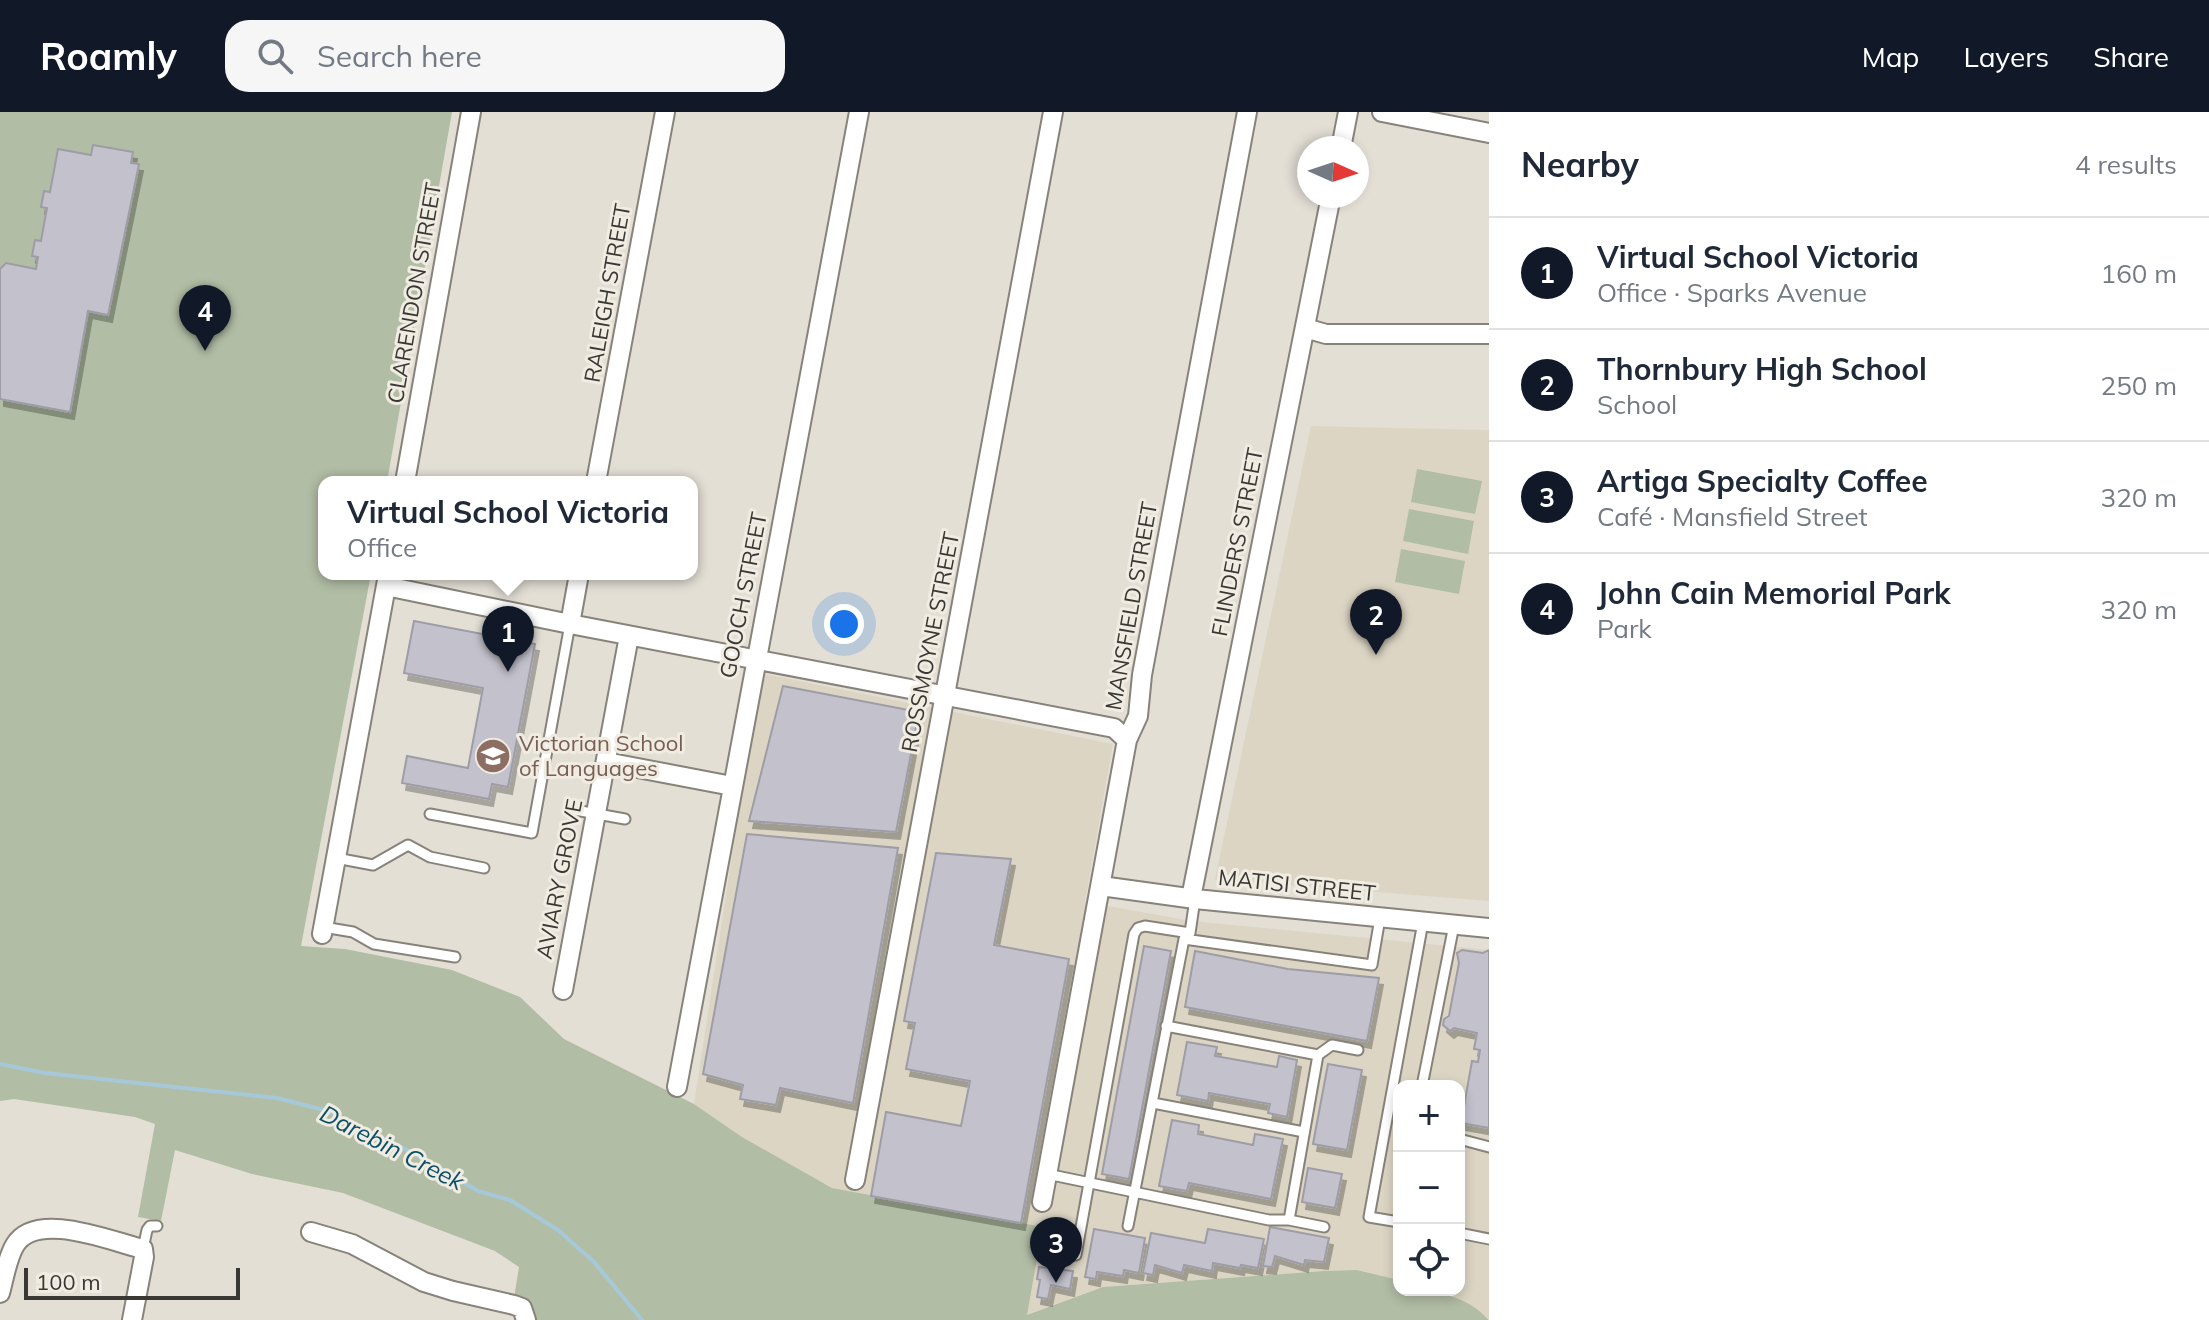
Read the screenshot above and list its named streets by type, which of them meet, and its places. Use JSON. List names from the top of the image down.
{
  "streets": {
    "street": [
      "CLARENDON STREET",
      "RALEIGH STREET",
      "FLINDERS STREET",
      "GOOCH STREET",
      "MANSFIELD STREET",
      "ROSSMOYNE STREET",
      "AVIARY GROVE",
      "MATISI STREET"
    ]
  },
  "crossings": [
    ["FLINDERS STREET", "MATISI STREET"],
    ["MANSFIELD STREET", "MATISI STREET"]
  ],
  "water": ["Darebin Creek"],
  "places": {
    "school or university": ["Victorian School of Languages"]
  },
  "scale_bar": "100 m",
  "north": "right",
  "page": {
    "header": "Roamly",
    "search": "Search here",
    "nav": ["Map", "Layers", "Share"],
    "heading": ["Nearby", "4 results"],
    "list": [
      {
        "mark": "1",
        "name": "Virtual School Victoria",
        "note": "Office · Sparks Avenue",
        "value": "160 m"
      },
      {
        "mark": "2",
        "name": "Thornbury High School",
        "note": "School",
        "value": "250 m"
      },
      {
        "mark": "3",
        "name": "Artiga Specialty Coffee",
        "note": "Café · Mansfield Street",
        "value": "320 m"
      },
      {
        "mark": "4",
        "name": "John Cain Memorial Park",
        "note": "Park",
        "value": "320 m"
      }
    ],
    "pins": [
      "4",
      "2",
      "1",
      "3"
    ],
    "popup": ["Virtual School Victoria", "Office"],
    "map_buttons": ["+", "−"],
    "scale": "100 m"
  }
}
